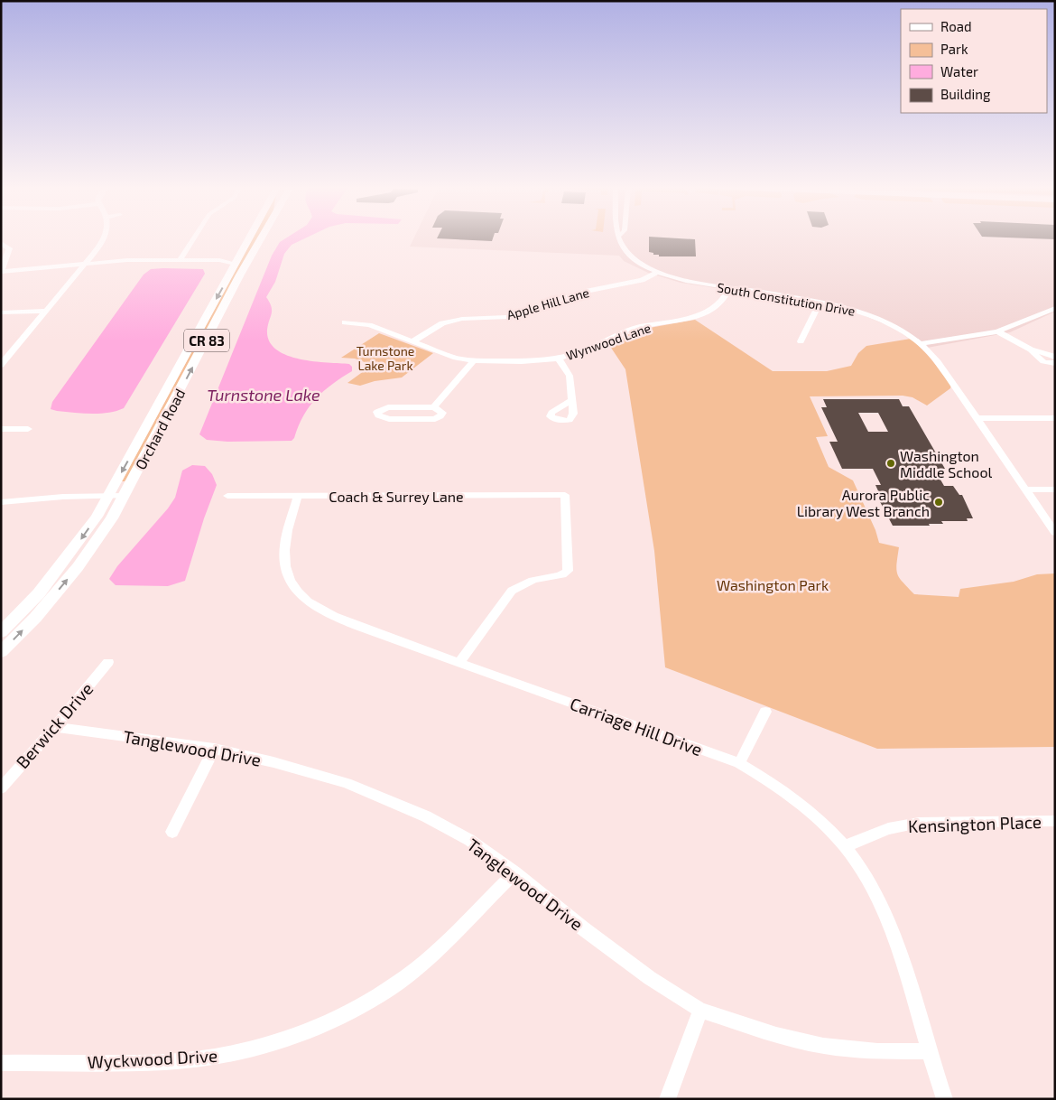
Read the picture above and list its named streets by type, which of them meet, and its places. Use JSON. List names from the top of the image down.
{
  "streets": {
    "main road": ["CR 83", "Orchard Road"],
    "street": [
      "South Constitution Drive",
      "Apple Hill Lane",
      "Wynwood Lane",
      "Coach & Surrey Lane",
      "Berwick Drive",
      "Carriage Hill Drive",
      "Tanglewood Drive",
      "Kensington Place",
      "Wyckwood Drive"
    ]
  },
  "crossings": [
    ["South Constitution Drive", "Apple Hill Lane"],
    ["South Constitution Drive", "Wynwood Lane"],
    ["Apple Hill Lane", "Wynwood Lane"],
    ["Coach & Surrey Lane", "Carriage Hill Drive"],
    ["Berwick Drive", "Tanglewood Drive"],
    ["Carriage Hill Drive", "Tanglewood Drive"],
    ["Carriage Hill Drive", "Kensington Place"],
    ["Tanglewood Drive", "Wyckwood Drive"]
  ],
  "water": ["Turnstone Lake"],
  "parks": ["Turnstone Lake Park", "Washington Park"],
  "places": ["Washington Middle School", "Aurora Public Library West Branch"],
  "legend": [
    "Road",
    "Park",
    "Water",
    "Building"
  ]
}
